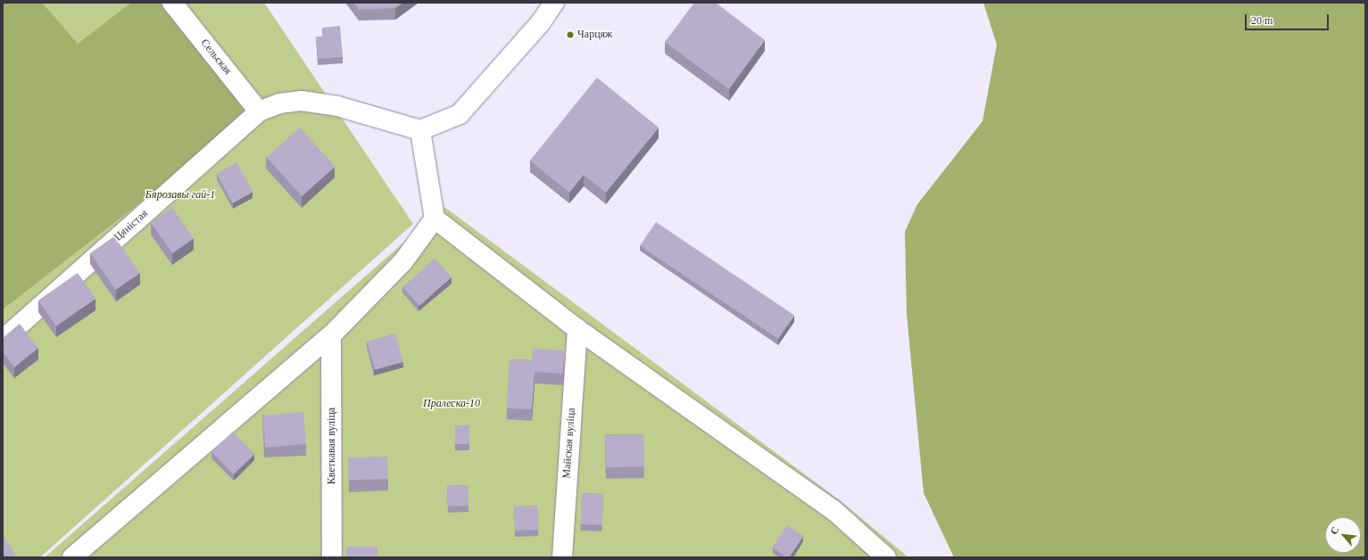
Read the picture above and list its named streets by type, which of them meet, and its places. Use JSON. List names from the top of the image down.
{
  "streets": {
    "street": [
      "Сельская",
      "Цяністая",
      "Майская вуліца",
      "Кветкавая вуліца"
    ]
  },
  "crossings": [
    ["Сельская", "Цяністая"]
  ],
  "parks": ["Бярозавы гай-1", "Пралеска-10"],
  "places": ["Чарцяж"],
  "scale_bar": "20 m",
  "north": "top left"
}
